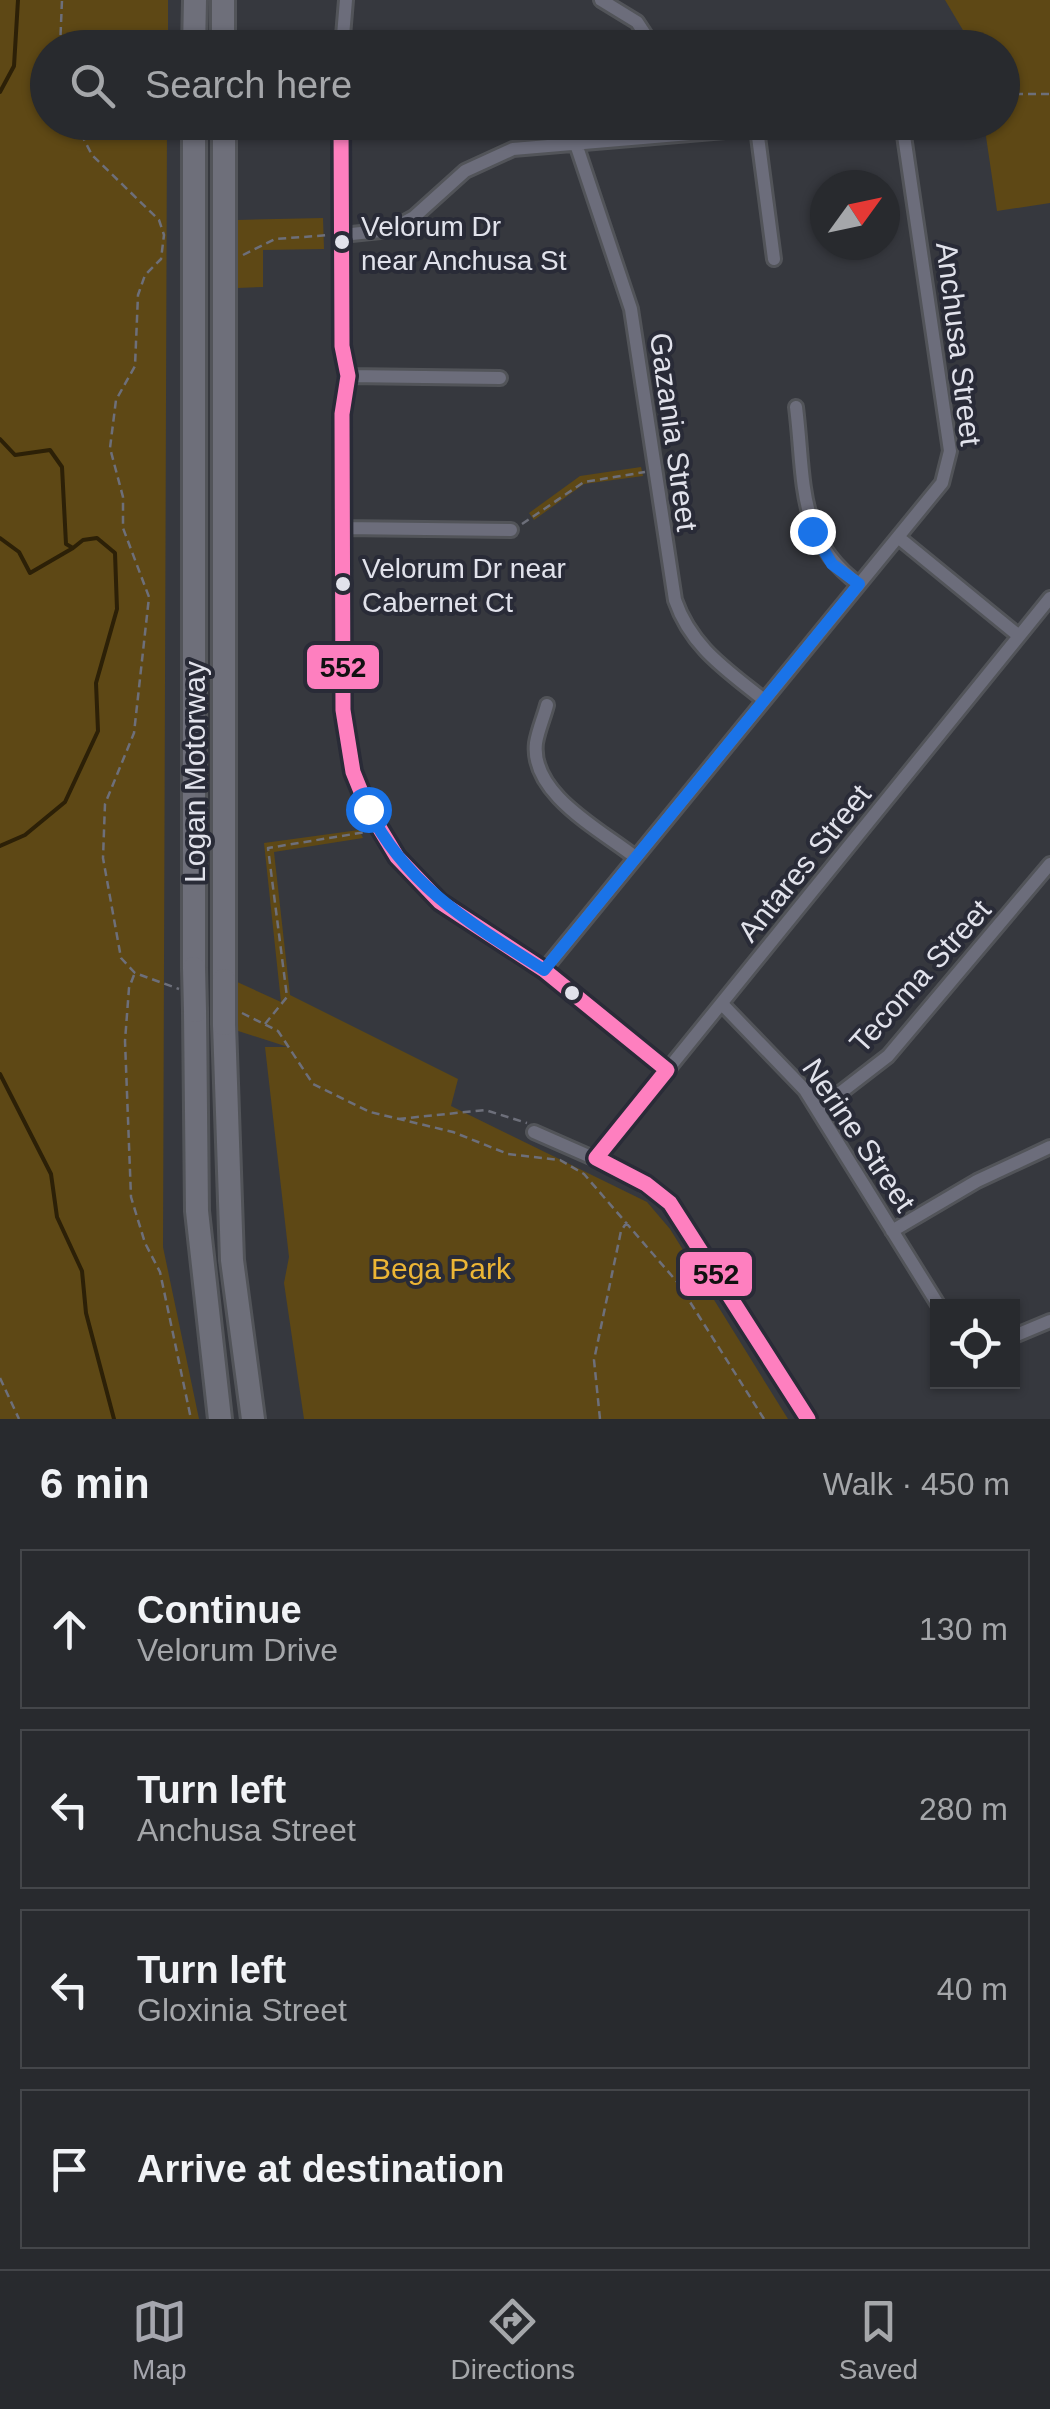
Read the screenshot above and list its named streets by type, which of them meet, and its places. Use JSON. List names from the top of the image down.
{
  "streets": {
    "highway": ["Logan Motorway"],
    "street": [
      "Anchusa Street",
      "Gazania Street",
      "Antares Street",
      "Tecoma Street",
      "Nerine Street"
    ]
  },
  "crossings": [
    ["Anchusa Street", "Gazania Street"],
    ["Antares Street", "Nerine Street"],
    ["Tecoma Street", "Nerine Street"]
  ],
  "parks": ["Bega Park"],
  "places": ["Velorum Dr near Anchusa St", "Velorum Dr near Cabernet Ct"],
  "lines": ["transit line 552"],
  "north": "top right",
  "page": {
    "search": "Search here",
    "heading": ["6 min", "Walk · 450 m"],
    "list": [
      ["Continue", "Velorum Drive", "130 m"],
      ["Turn left", "Anchusa Street", "280 m"],
      ["Turn left", "Gloxinia Street", "40 m"],
      "Arrive at destination"
    ],
    "nav": ["Map", "Directions", "Saved"]
  }
}
